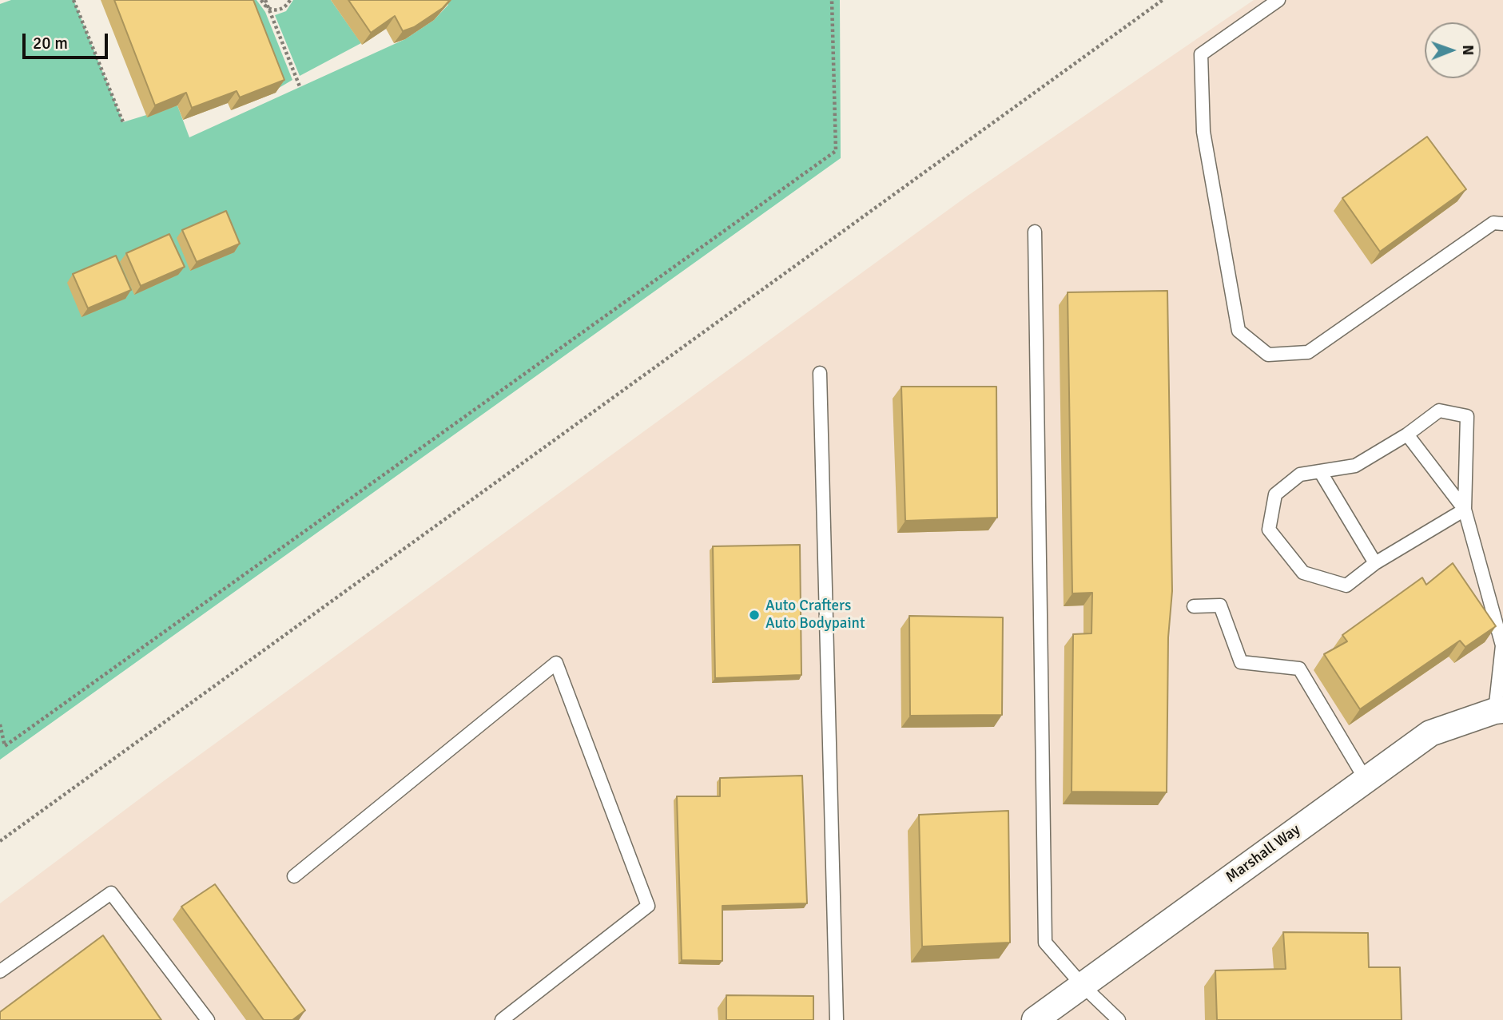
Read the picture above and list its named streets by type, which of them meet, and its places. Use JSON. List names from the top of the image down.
{
  "streets": {
    "street": ["Marshall Way"]
  },
  "places": ["Auto Crafters Auto Bodypaint"],
  "scale_bar": "20 m",
  "north": "right"
}
